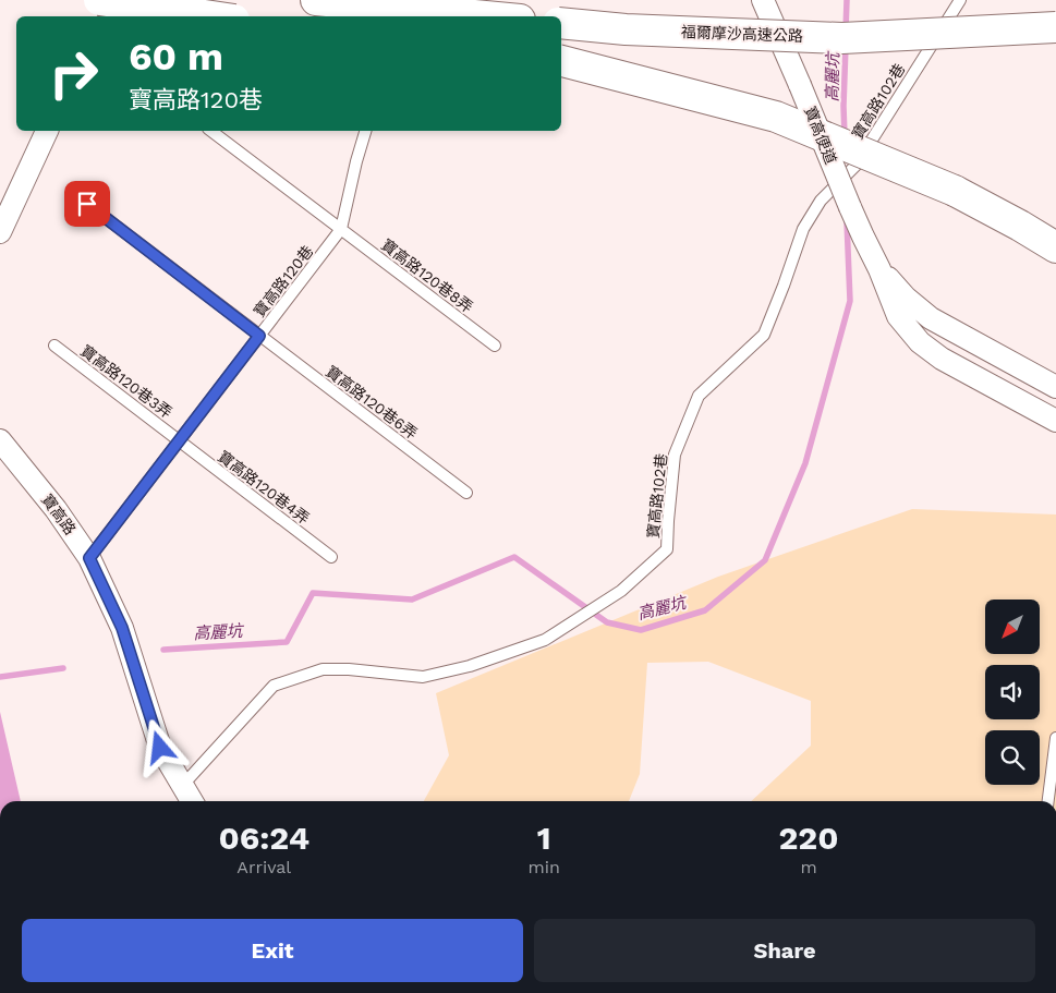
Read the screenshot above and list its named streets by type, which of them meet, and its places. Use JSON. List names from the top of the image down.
{
  "streets": {
    "highway": ["福爾摩沙高速公路"],
    "street": ["寶高便道", "寶高路"],
    "lane": [
      "寶高路102巷",
      "寶高路120巷8弄",
      "寶高路120巷",
      "寶高路120巷3弄",
      "寶高路120巷6弄",
      "寶高路120巷4弄"
    ]
  },
  "crossings": [
    ["寶高路102巷", "寶高路"],
    ["寶高路120巷8弄", "寶高路120巷"],
    ["寶高路120巷", "寶高路120巷3弄"],
    ["寶高路120巷", "寶高路120巷6弄"],
    ["寶高路120巷", "寶高路120巷4弄"],
    ["寶高路120巷", "寶高路"],
    ["寶高路120巷3弄", "寶高路120巷4弄"]
  ],
  "water": ["高麗坑"],
  "north": "bottom left",
  "page": {
    "turn": ["60 m", "寶高路120巷"],
    "eta": [
      "06:24",
      "Arrival",
      "1",
      "min",
      "220",
      "m"
    ],
    "buttons": ["Exit", "Share"]
  }
}
